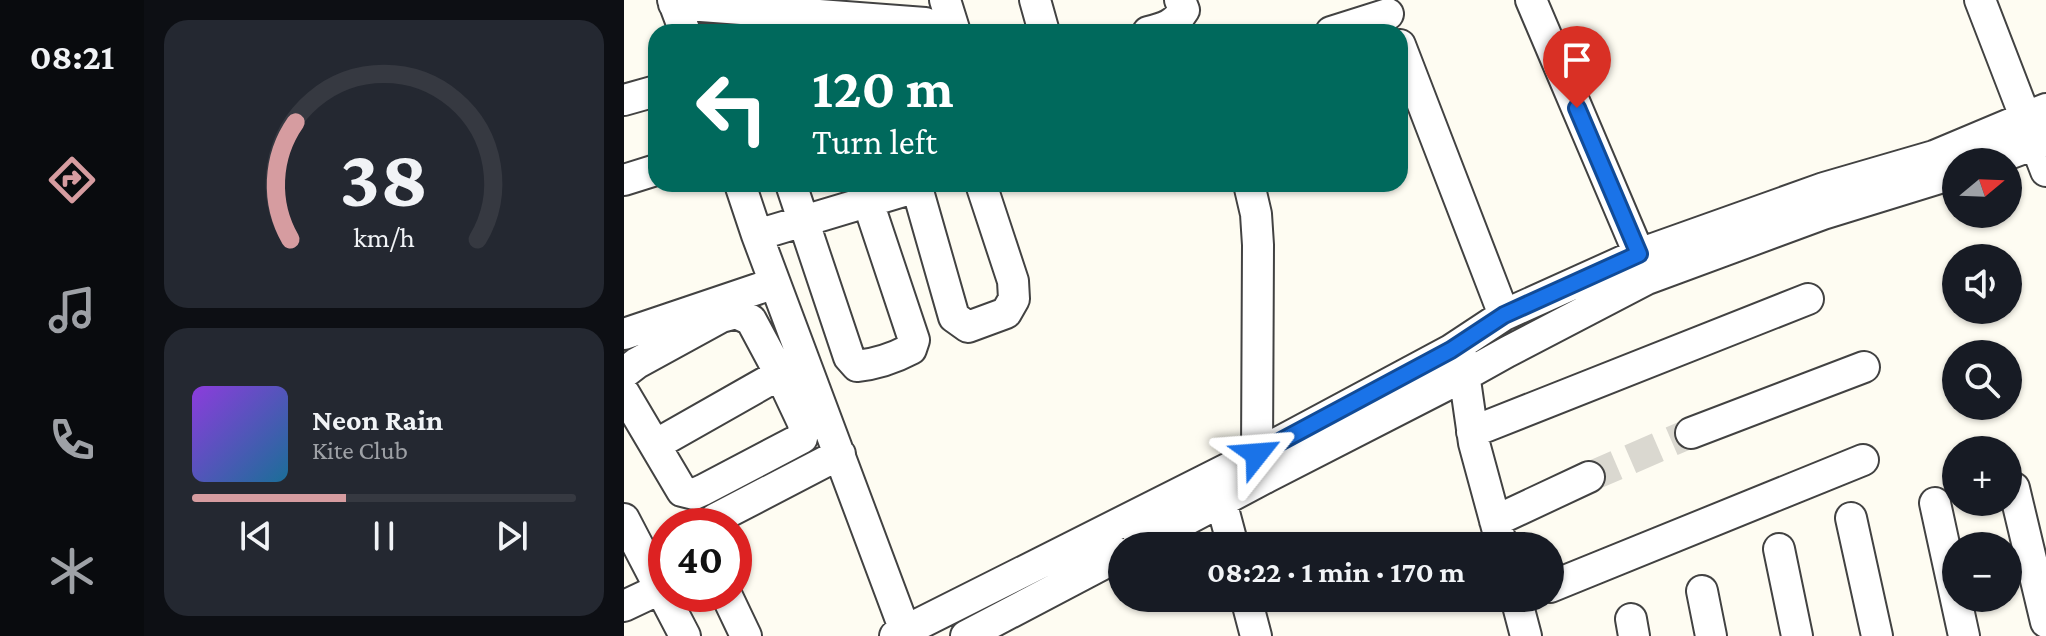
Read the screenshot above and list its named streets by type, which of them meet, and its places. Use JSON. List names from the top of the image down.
{
  "north": "right",
  "page": {
    "tabs": "08:21",
    "turn": ["120 m", "Turn left"],
    "map_buttons": ["+", "−"],
    "song": ["Neon Rain", "Kite Club"],
    "limit": "40",
    "trip": "08:22 · 1 min · 170 m",
    "gauge": ["38", "km/h"]
  }
}
